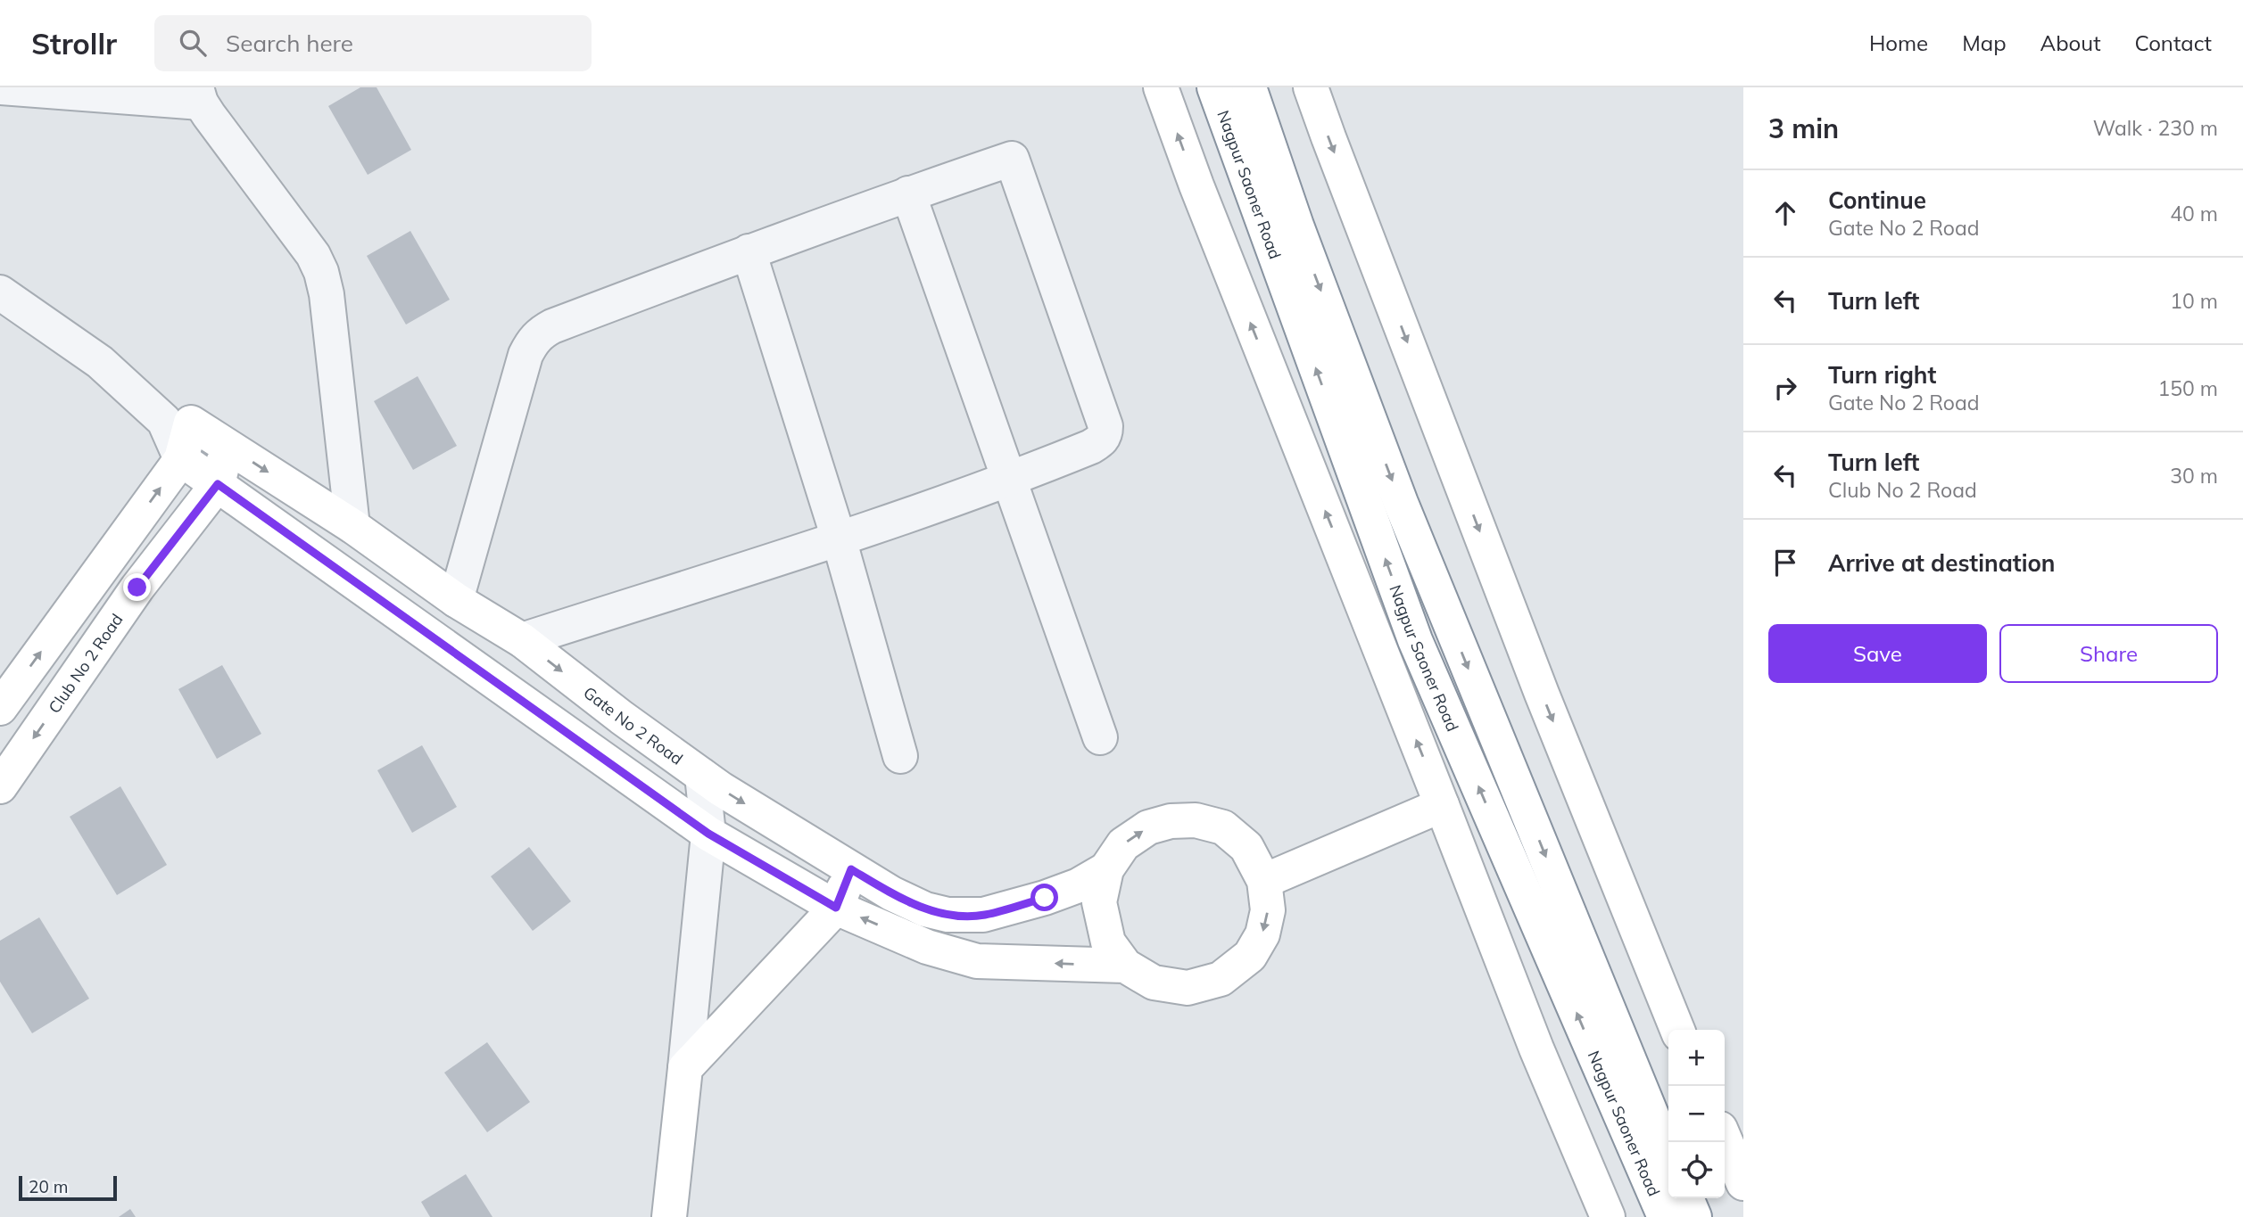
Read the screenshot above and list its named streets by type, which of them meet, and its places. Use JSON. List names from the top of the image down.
{
  "streets": {
    "main road": ["Nagpur Saoner Road", "Club No 2 Road", "Gate No 2 Road"]
  },
  "crossings": [
    ["Club No 2 Road", "Gate No 2 Road"]
  ],
  "scale_bar": "20 m",
  "page": {
    "header": "Strollr",
    "search": "Search here",
    "nav": [
      "Home",
      "Map",
      "About",
      "Contact"
    ],
    "heading": ["3 min", "Walk · 230 m"],
    "list": [
      ["Continue", "Gate No 2 Road", "40 m"],
      ["Turn left", "10 m"],
      ["Turn right", "Gate No 2 Road", "150 m"],
      ["Turn left", "Club No 2 Road", "30 m"],
      "Arrive at destination"
    ],
    "buttons": ["Save", "Share"],
    "map_buttons": ["+", "−"],
    "scale": "20 m"
  }
}
